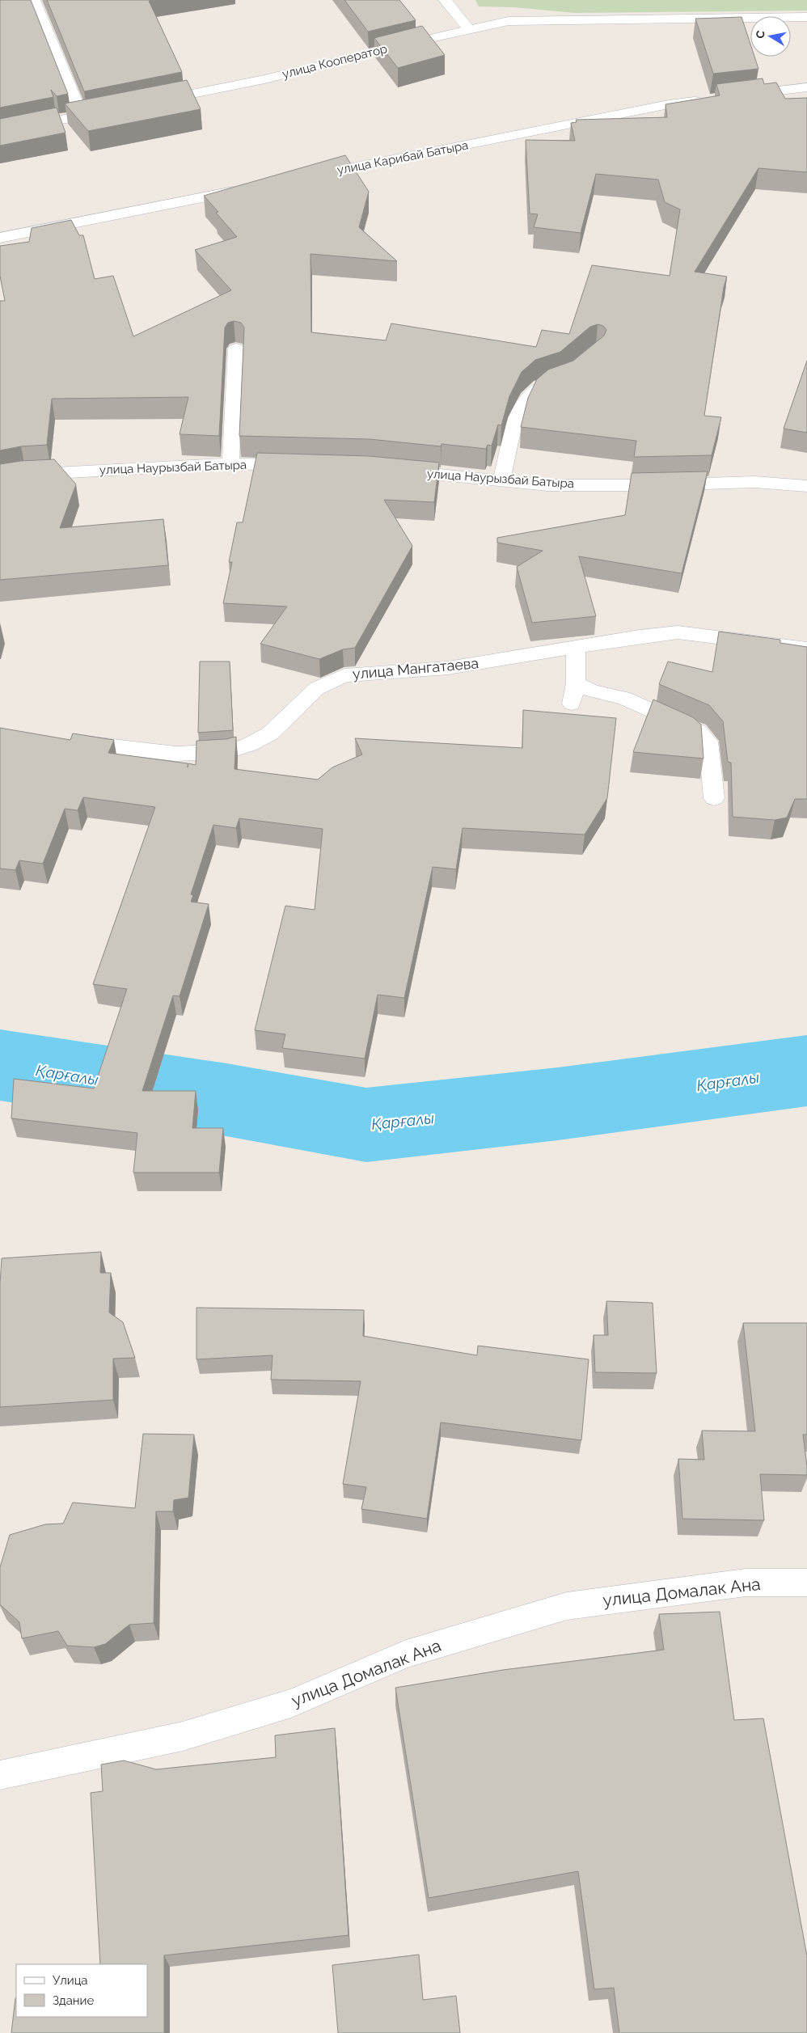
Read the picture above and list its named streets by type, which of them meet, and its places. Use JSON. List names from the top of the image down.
{
  "streets": {
    "street": [
      "улица Кооператор",
      "улица Карибай Батыра",
      "улица Наурызбай Батыра",
      "улица Мангатаева",
      "улица Домалак Ана"
    ]
  },
  "water": ["Қарғалы"],
  "legend": ["Улица", "Здание"],
  "north": "left"
}
